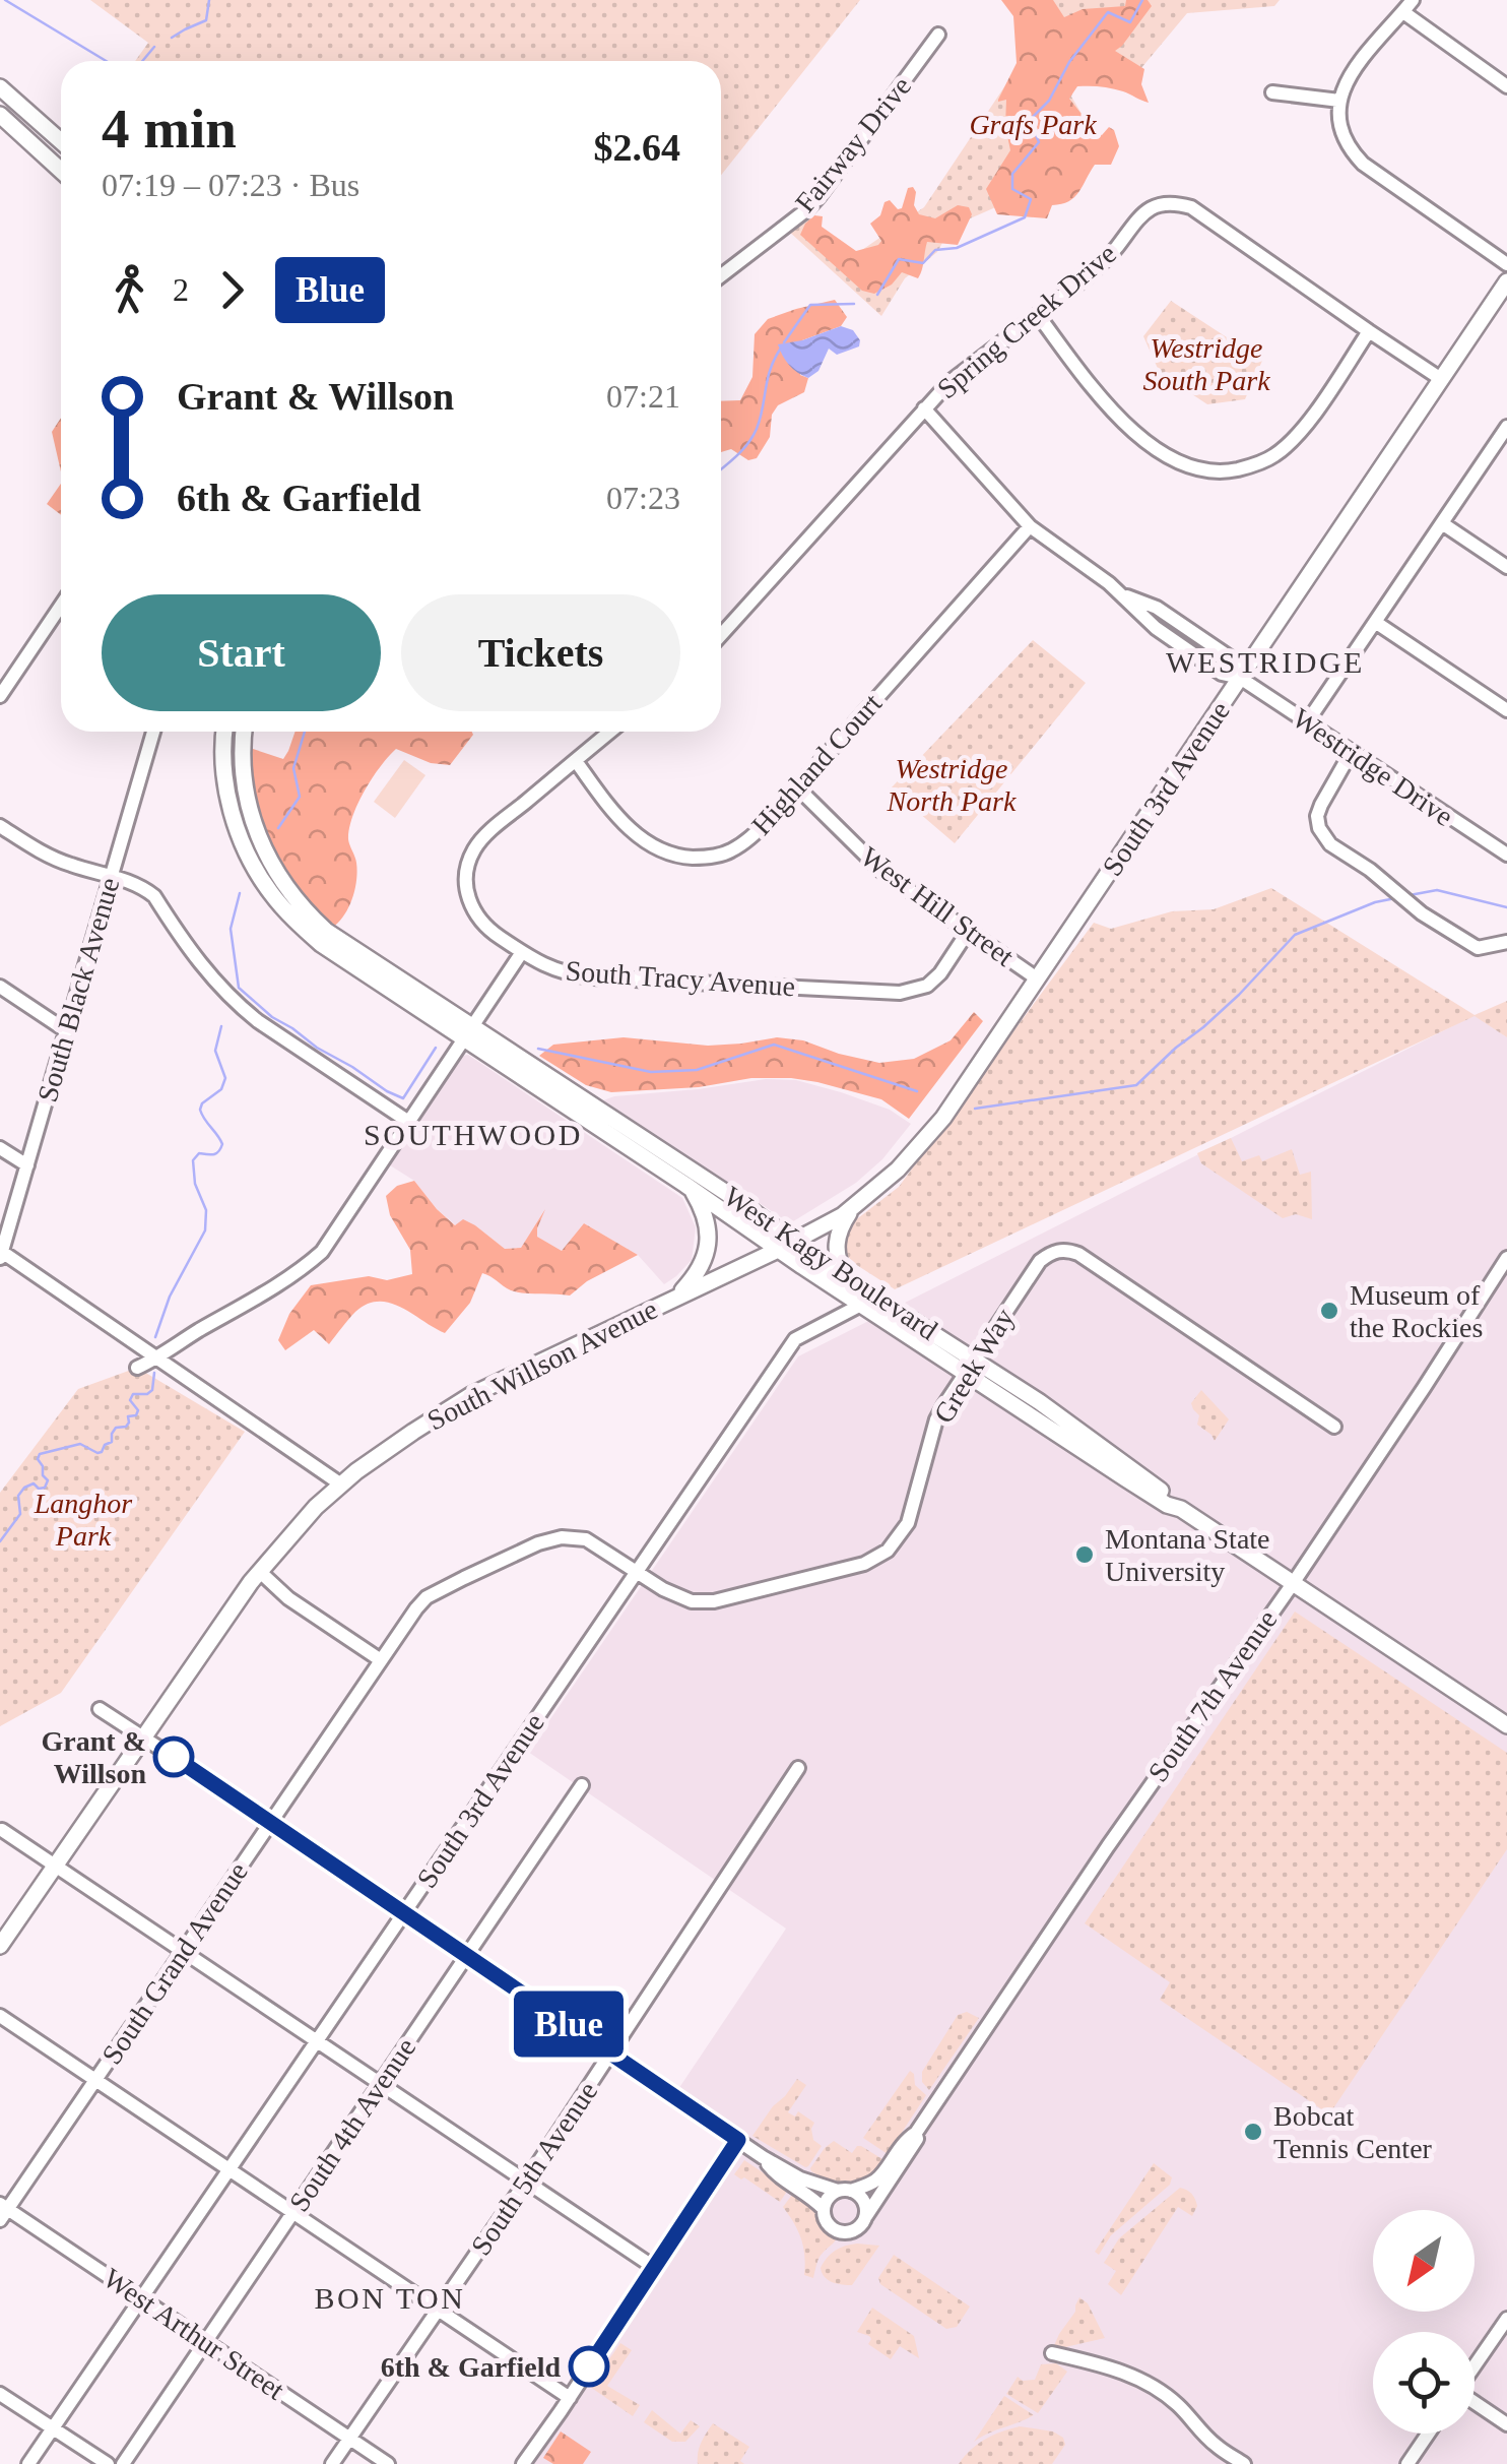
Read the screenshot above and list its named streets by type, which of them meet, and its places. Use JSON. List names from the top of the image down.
{
  "streets": {
    "main road": ["South 3rd Avenue", "West Kagy Boulevard", "South Willson Avenue"],
    "street": [
      "Fairway Drive",
      "Spring Creek Drive",
      "Highland Court",
      "Westridge Drive",
      "West Hill Street",
      "South Tracy Avenue",
      "South Black Avenue",
      "Greek Way",
      "South 7th Avenue",
      "South Grand Avenue",
      "South 4th Avenue",
      "South 5th Avenue",
      "West Arthur Street"
    ]
  },
  "crossings": [
    ["Spring Creek Drive", "Westridge Drive"],
    ["Spring Creek Drive", "South 3rd Avenue"],
    ["Highland Court", "Westridge Drive"],
    ["Highland Court", "West Hill Street"],
    ["Westridge Drive", "South 3rd Avenue"],
    ["South 3rd Avenue", "West Hill Street"],
    ["South 3rd Avenue", "West Kagy Boulevard"],
    ["South 3rd Avenue", "South Willson Avenue"],
    ["South 3rd Avenue", "Greek Way"],
    ["South 3rd Avenue", "South Grand Avenue"],
    ["South 3rd Avenue", "West Arthur Street"],
    ["West Hill Street", "South Tracy Avenue"],
    ["West Kagy Boulevard", "South Willson Avenue"],
    ["West Kagy Boulevard", "Greek Way"],
    ["West Kagy Boulevard", "South 7th Avenue"],
    ["Greek Way", "South Grand Avenue"],
    ["South Grand Avenue", "West Arthur Street"],
    ["South 4th Avenue", "West Arthur Street"],
    ["South 5th Avenue", "West Arthur Street"]
  ],
  "districts": ["WESTRIDGE", "SOUTHWOOD", "BON TON"],
  "parks": [
    "Grafs Park",
    "Westridge South Park",
    "Westridge North Park",
    "Langhor Park"
  ],
  "places": [
    "Museum of the Rockies",
    "Montana State University",
    "Grant & Willson",
    "Bobcat Tennis Center",
    "6th & Garfield"
  ],
  "lines": ["bus line Blue"],
  "north": "bottom left",
  "page": {
    "on_map": "Blue",
    "heading": ["4 min", "07:19 – 07:23 · Bus", "$2.64"],
    "legs": ["2", "Blue"],
    "list": [
      {
        "name": "Grant & Willson",
        "value": "07:21"
      },
      {
        "name": "6th & Garfield",
        "value": "07:23"
      }
    ],
    "buttons": ["Start", "Tickets"]
  }
}
